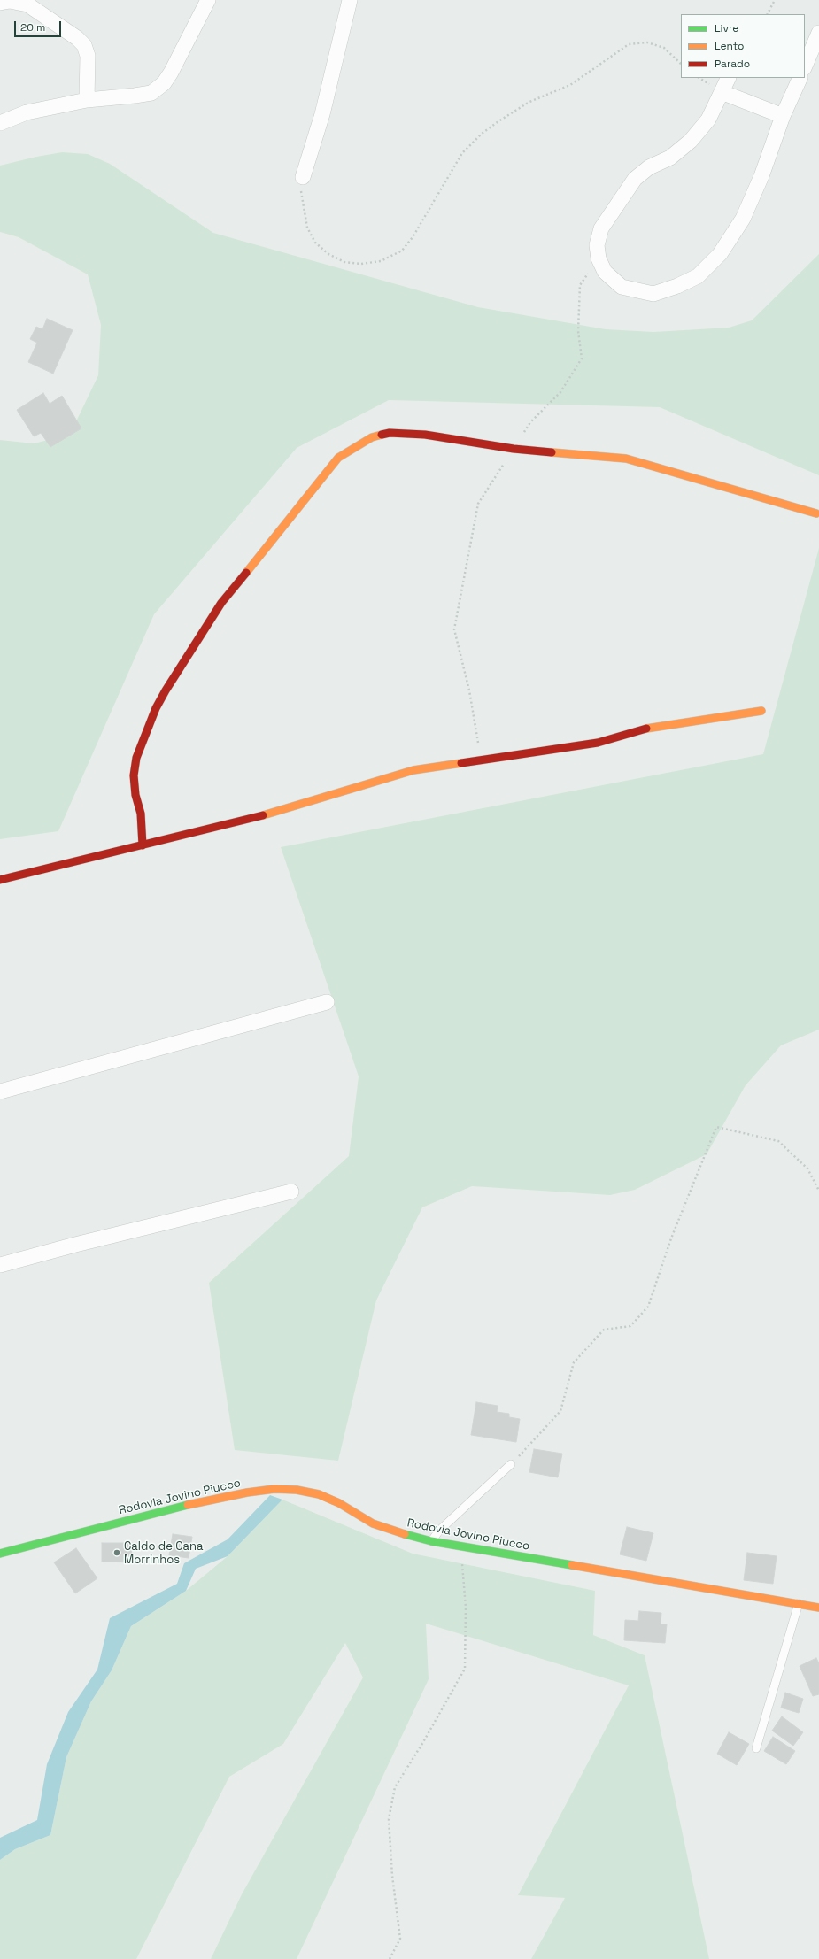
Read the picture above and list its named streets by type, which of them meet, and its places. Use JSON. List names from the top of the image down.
{
  "streets": {
    "street": ["Rodovia Jovino Piucco"]
  },
  "places": ["Caldo de Cana Morrinhos"],
  "legend": ["Livre", "Lento", "Parado"],
  "scale_bar": "20 m"
}
